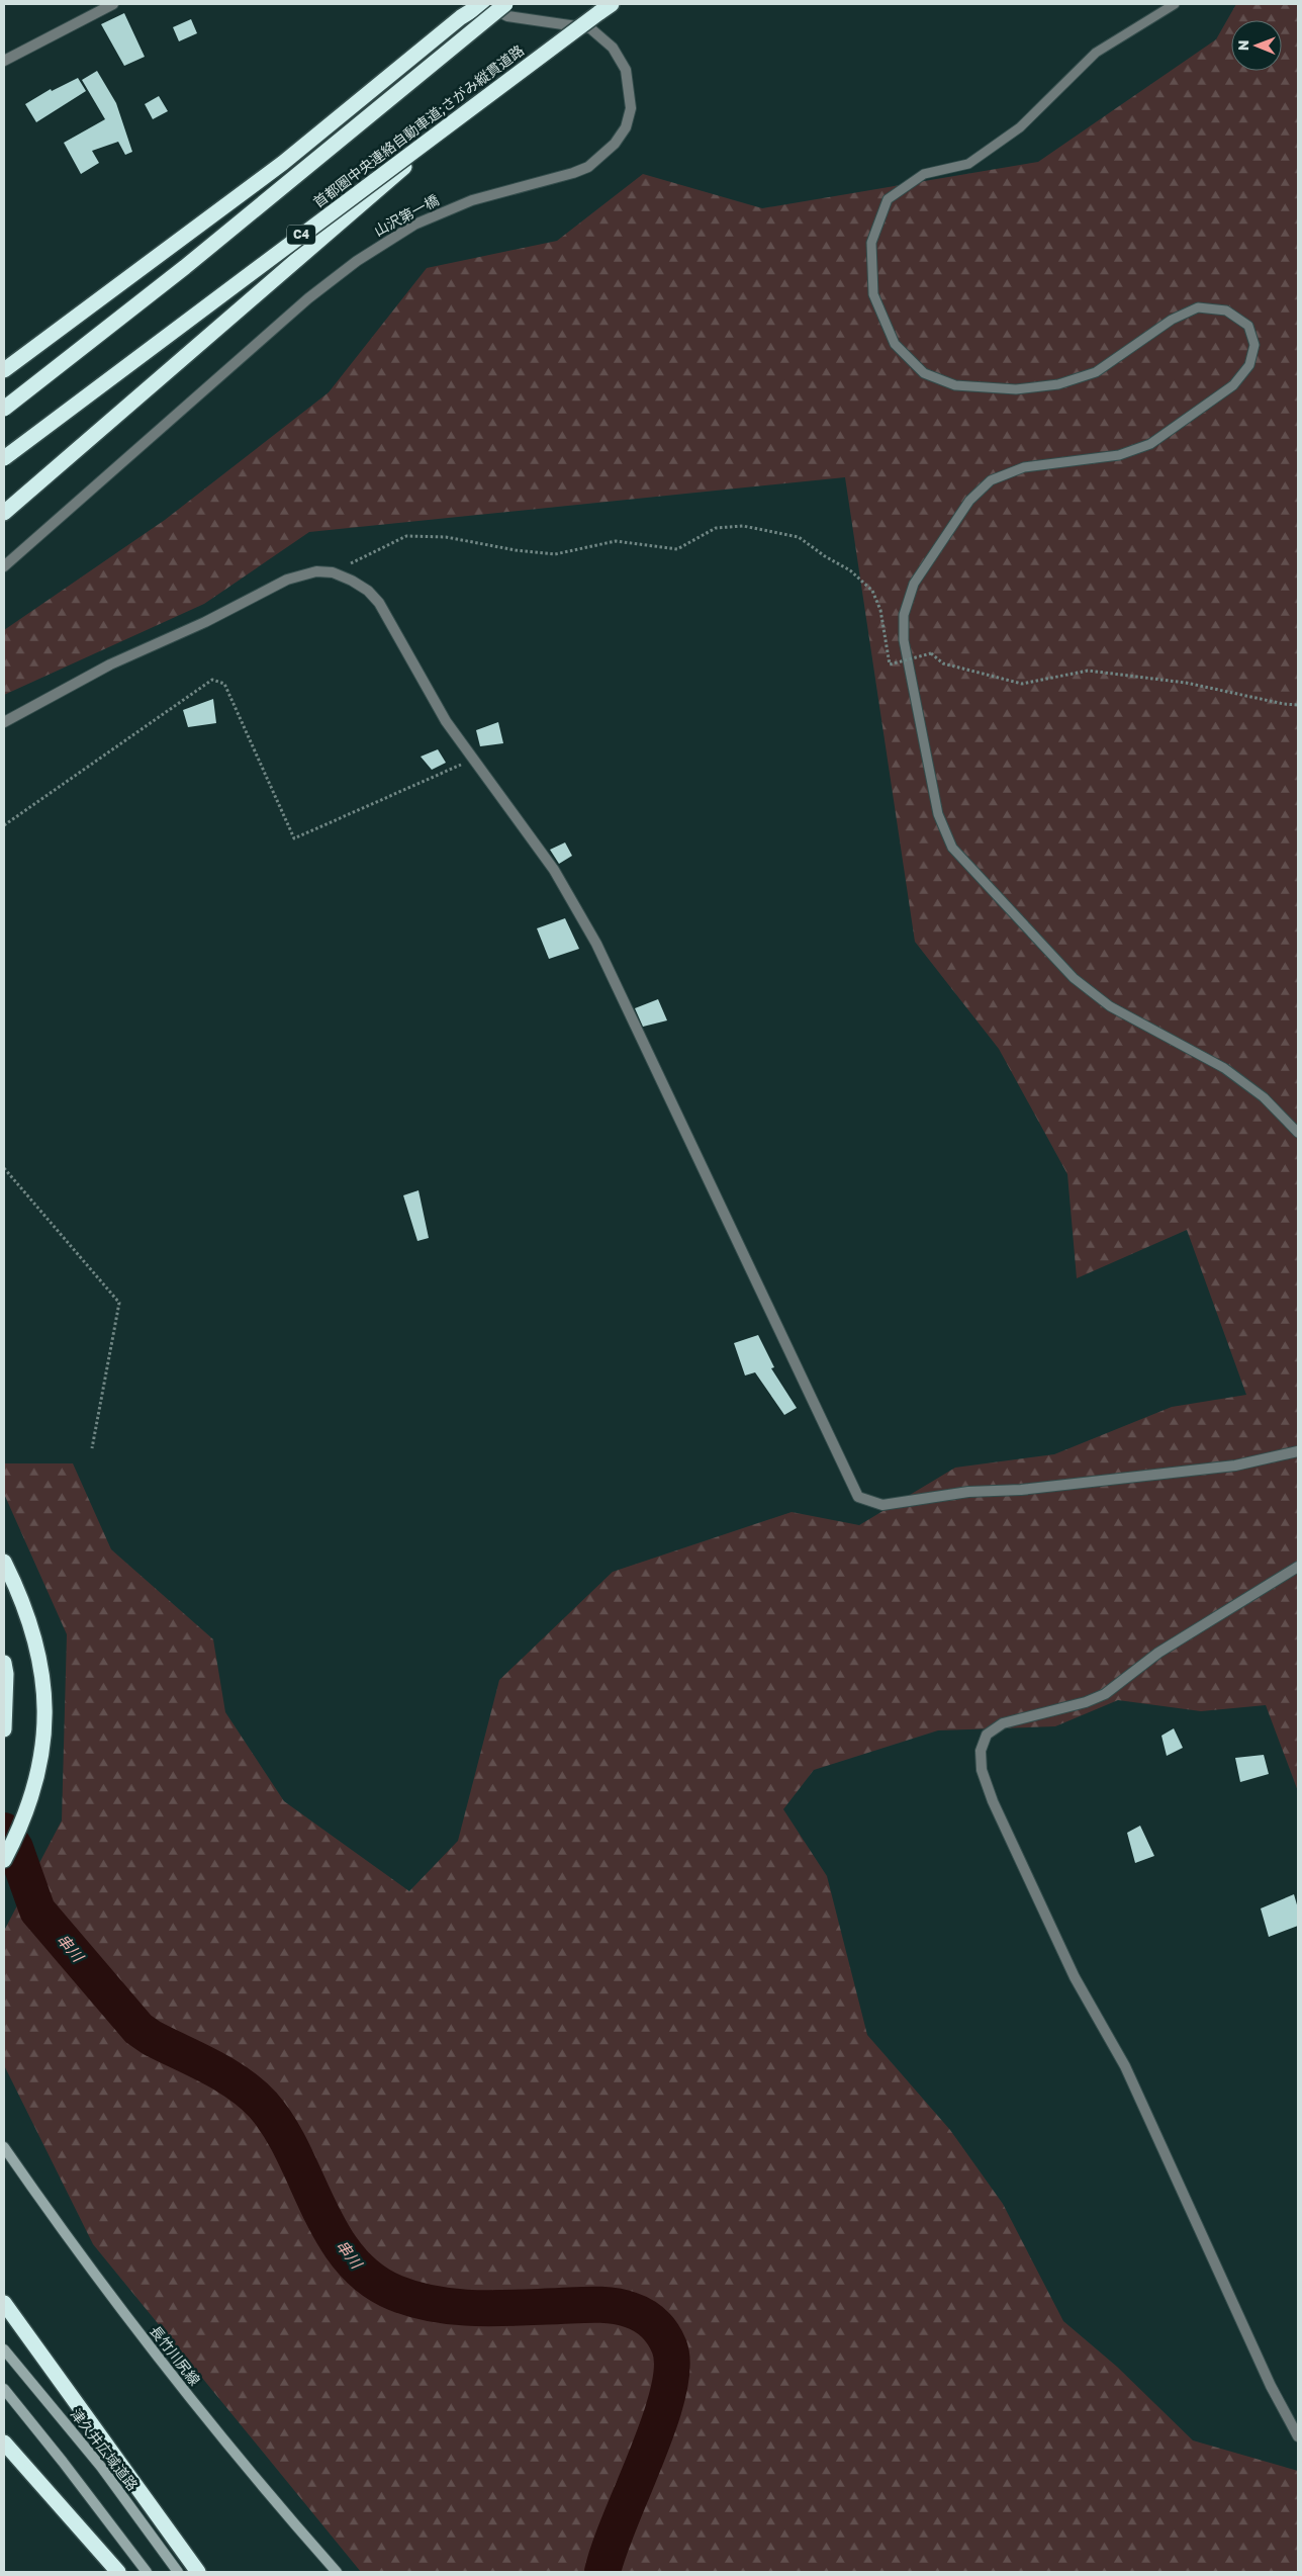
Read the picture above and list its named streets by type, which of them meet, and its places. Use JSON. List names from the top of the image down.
{
  "streets": {
    "highway": ["首都圏中央連絡自動車道;さがみ縦貫道路", "C4"],
    "main road": ["長竹川尻線", "津久井広域道路"],
    "street": ["山沢第一橋"]
  },
  "water": ["串川"],
  "north": "left"
}
